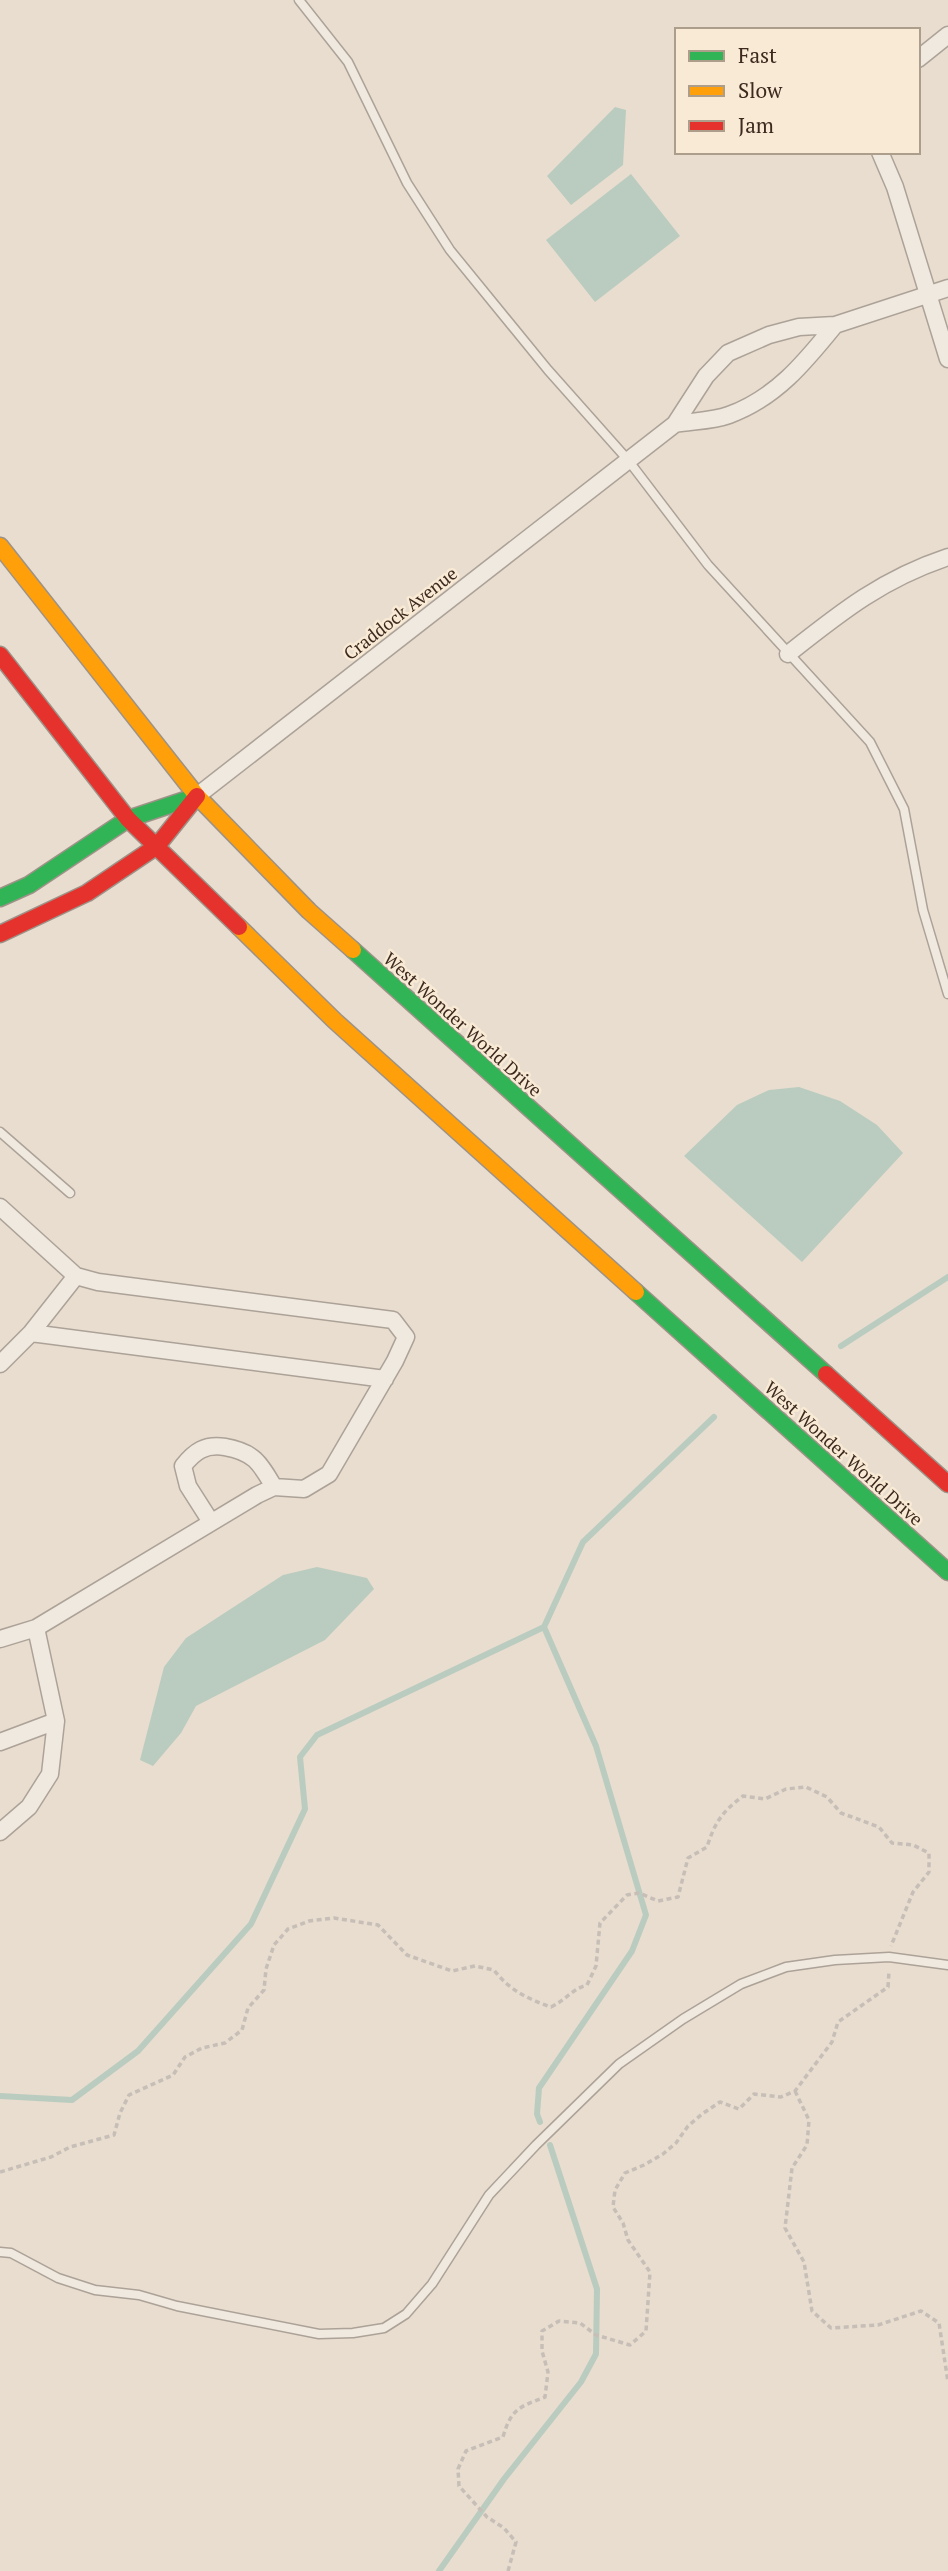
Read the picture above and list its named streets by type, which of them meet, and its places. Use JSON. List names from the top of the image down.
{
  "streets": {
    "main road": ["Craddock Avenue", "West Wonder World Drive"]
  },
  "crossings": [
    ["Craddock Avenue", "West Wonder World Drive"]
  ],
  "legend": ["Fast", "Slow", "Jam"]
}
